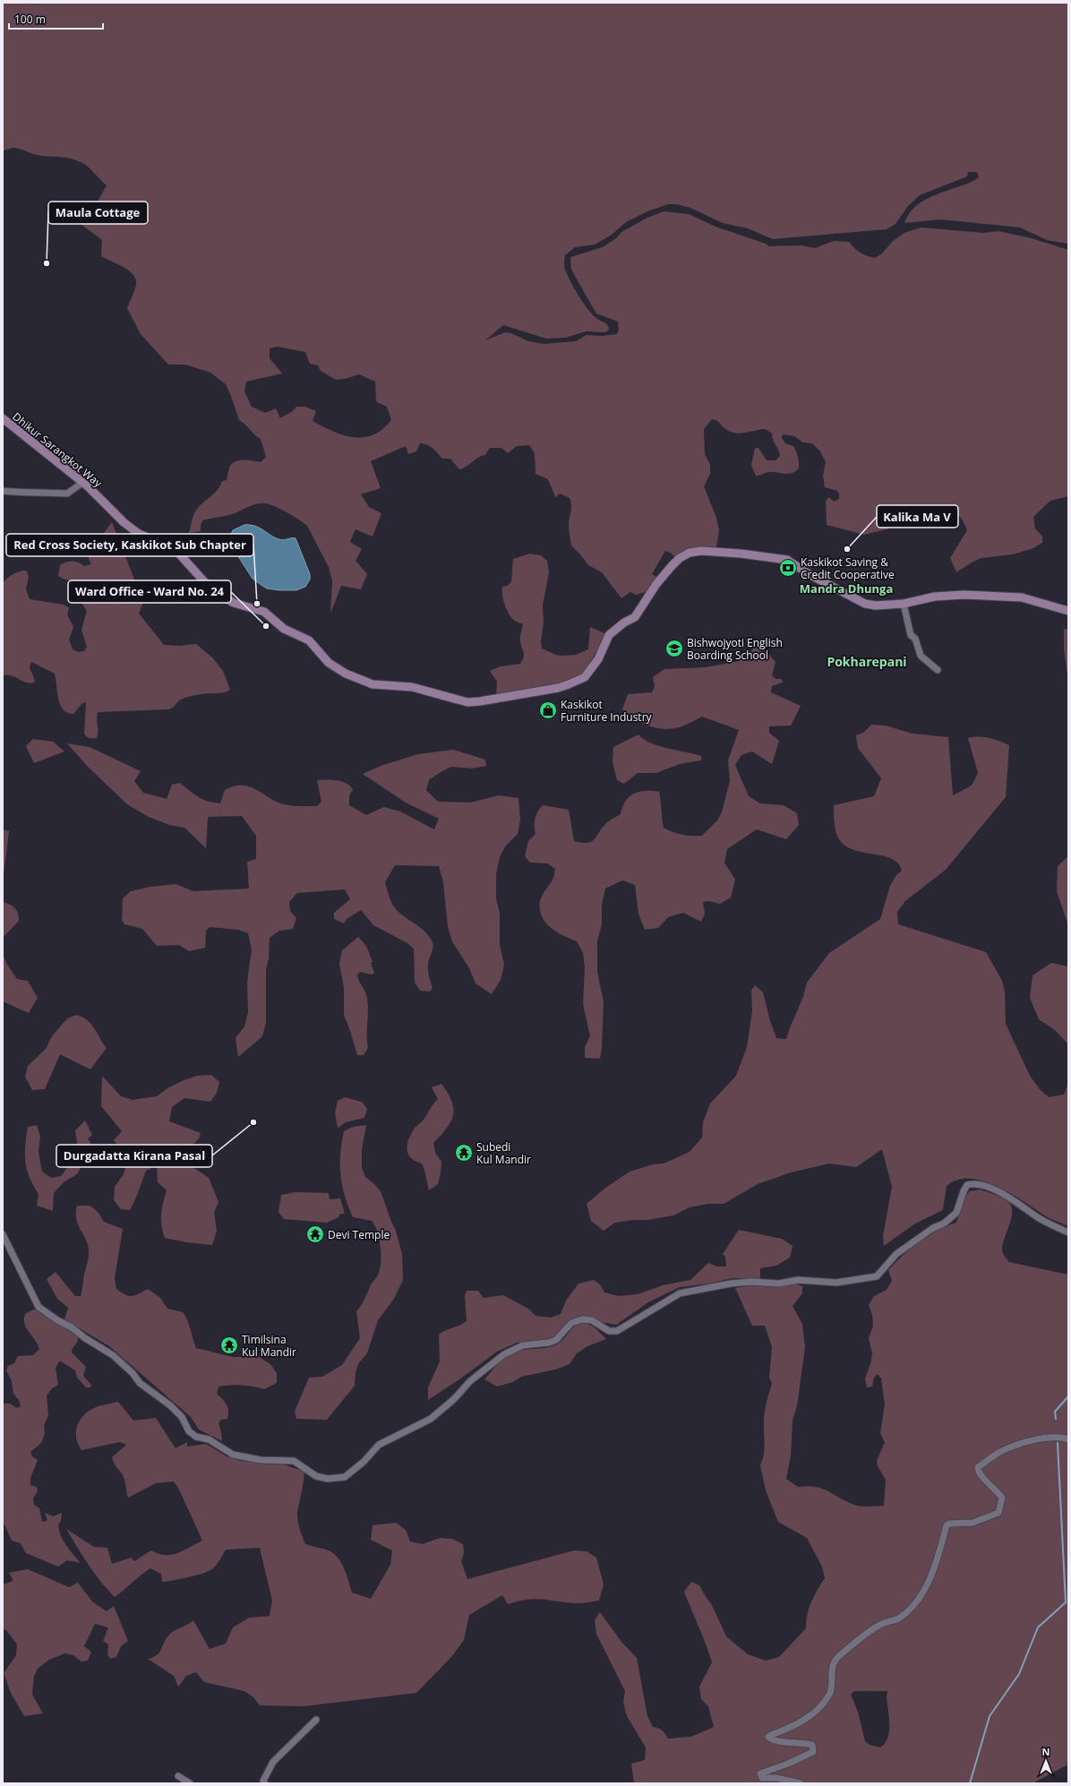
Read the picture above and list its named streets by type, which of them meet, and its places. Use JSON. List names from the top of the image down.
{
  "streets": {
    "street": ["Dhikur Sarangkot Way"]
  },
  "districts": ["Mandra Dhunga", "Pokharepani"],
  "places": {
    "other": [
      "Maula Cottage",
      "Kalika Ma V",
      "Red Cross Society, Kaskikot Sub Chapter",
      "Ward Office - Ward No. 24",
      "Durgadatta Kirana Pasal"
    ],
    "bank": ["Kaskikot Saving & Credit Cooperative"],
    "school or university": ["Bishwojyoti English Boarding School"],
    "shop": ["Kaskikot Furniture Industry"],
    "temple": ["Subedi Kul Mandir", "Devi Temple", "Timilsina Kul Mandir"]
  },
  "scale_bar": "100 m",
  "north": "top"
}
